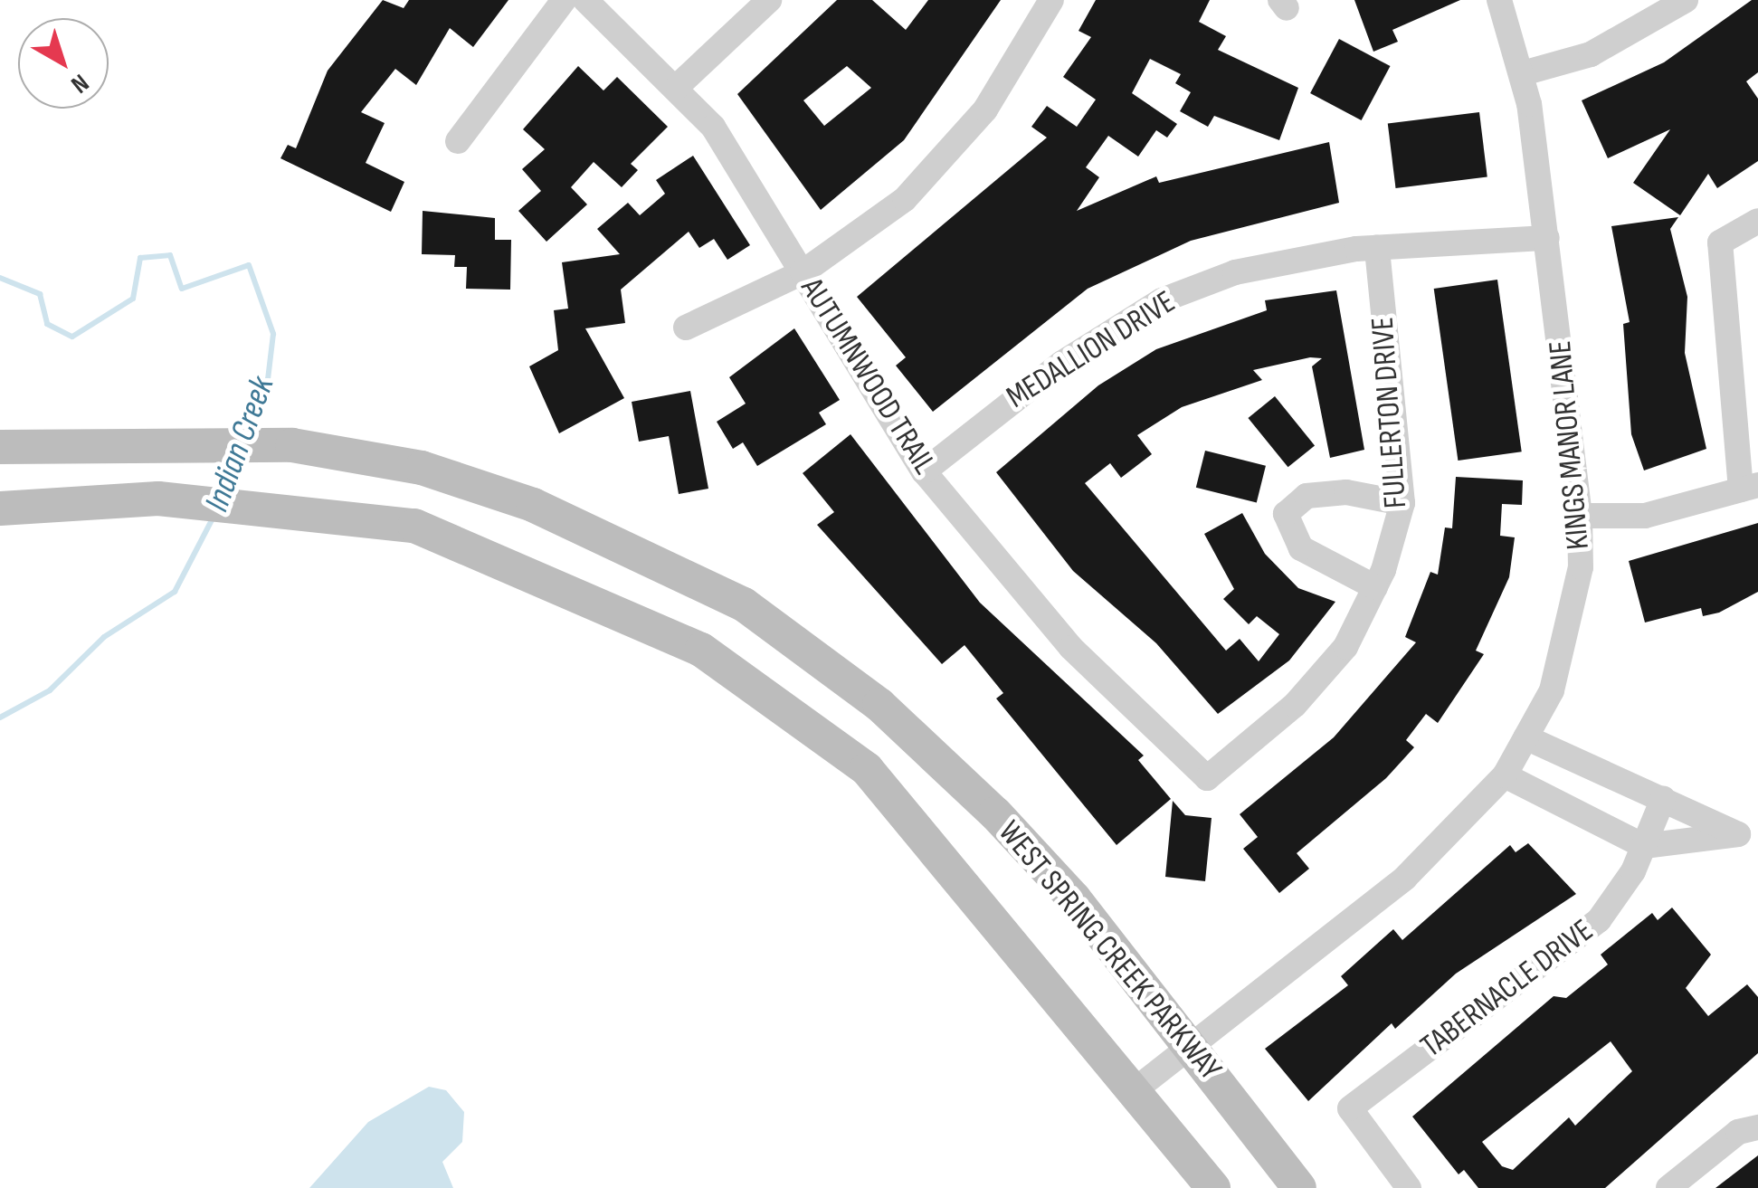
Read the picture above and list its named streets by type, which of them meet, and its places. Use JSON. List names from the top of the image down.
{
  "streets": {
    "main road": ["WEST SPRING CREEK PARKWAY"],
    "street": [
      "MEDALLION DRIVE",
      "AUTUMNWOOD TRAIL",
      "FULLERTON DRIVE",
      "KINGS MANOR LANE",
      "TABERNACLE DRIVE"
    ]
  },
  "crossings": [
    ["MEDALLION DRIVE", "AUTUMNWOOD TRAIL"],
    ["MEDALLION DRIVE", "FULLERTON DRIVE"],
    ["MEDALLION DRIVE", "KINGS MANOR LANE"],
    ["AUTUMNWOOD TRAIL", "FULLERTON DRIVE"],
    ["KINGS MANOR LANE", "WEST SPRING CREEK PARKWAY"]
  ],
  "water": ["Indian Creek"],
  "north": "bottom right"
}
